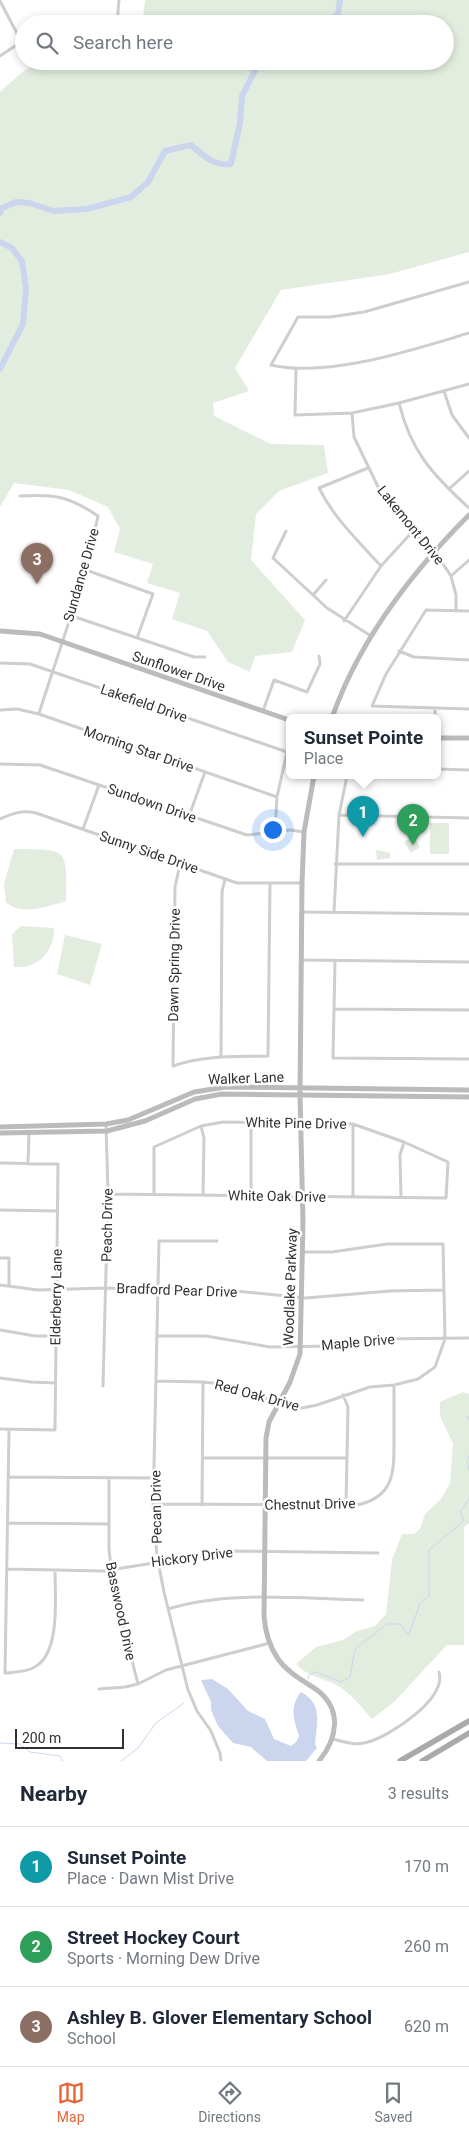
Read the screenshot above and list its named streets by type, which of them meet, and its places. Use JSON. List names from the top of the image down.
{
  "streets": {
    "street": [
      "Lakemont Drive",
      "Sundance Drive",
      "Sunflower Drive",
      "Lakefield Drive",
      "Morning Star Drive",
      "Sundown Drive",
      "Sunny Side Drive",
      "Dawn Spring Drive",
      "Walker Lane",
      "White Pine Drive",
      "White Oak Drive",
      "Peach Drive",
      "Woodlake Parkway",
      "Bradford Pear Drive",
      "Elderberry Lane",
      "Maple Drive",
      "Red Oak Drive",
      "Chestnut Drive",
      "Pecan Drive",
      "Hickory Drive",
      "Basswood Drive"
    ]
  },
  "crossings": [
    ["Sundance Drive", "Sunflower Drive"],
    ["Sundance Drive", "Lakefield Drive"],
    ["Sundance Drive", "Morning Star Drive"],
    ["Lakefield Drive", "Morning Star Drive"],
    ["Sundown Drive", "Woodlake Parkway"],
    ["Sunny Side Drive", "Dawn Spring Drive"],
    ["Sunny Side Drive", "Woodlake Parkway"],
    ["Walker Lane", "Peach Drive"],
    ["Walker Lane", "Woodlake Parkway"],
    ["White Pine Drive", "White Oak Drive"],
    ["White Pine Drive", "Woodlake Parkway"],
    ["White Oak Drive", "Peach Drive"],
    ["White Oak Drive", "Woodlake Parkway"],
    ["Peach Drive", "Bradford Pear Drive"],
    ["Woodlake Parkway", "Bradford Pear Drive"],
    ["Woodlake Parkway", "Maple Drive"],
    ["Woodlake Parkway", "Red Oak Drive"],
    ["Woodlake Parkway", "Chestnut Drive"],
    ["Woodlake Parkway", "Hickory Drive"],
    ["Bradford Pear Drive", "Elderberry Lane"],
    ["Bradford Pear Drive", "Red Oak Drive"],
    ["Bradford Pear Drive", "Pecan Drive"],
    ["Maple Drive", "Red Oak Drive"],
    ["Maple Drive", "Pecan Drive"],
    ["Red Oak Drive", "Chestnut Drive"],
    ["Red Oak Drive", "Pecan Drive"],
    ["Chestnut Drive", "Pecan Drive"],
    ["Pecan Drive", "Hickory Drive"],
    ["Hickory Drive", "Basswood Drive"]
  ],
  "scale_bar": "200 m",
  "page": {
    "search": "Search here",
    "pins": ["3", "1", "2"],
    "popup": ["Sunset Pointe", "Place"],
    "scale": "200 m",
    "heading": ["Nearby", "3 results"],
    "list": [
      {
        "mark": "1",
        "name": "Sunset Pointe",
        "note": "Place · Dawn Mist Drive",
        "value": "170 m"
      },
      {
        "mark": "2",
        "name": "Street Hockey Court",
        "note": "Sports · Morning Dew Drive",
        "value": "260 m"
      },
      {
        "mark": "3",
        "name": "Ashley B. Glover Elementary School",
        "note": "School",
        "value": "620 m"
      }
    ],
    "nav": ["Map", "Directions", "Saved"]
  }
}
